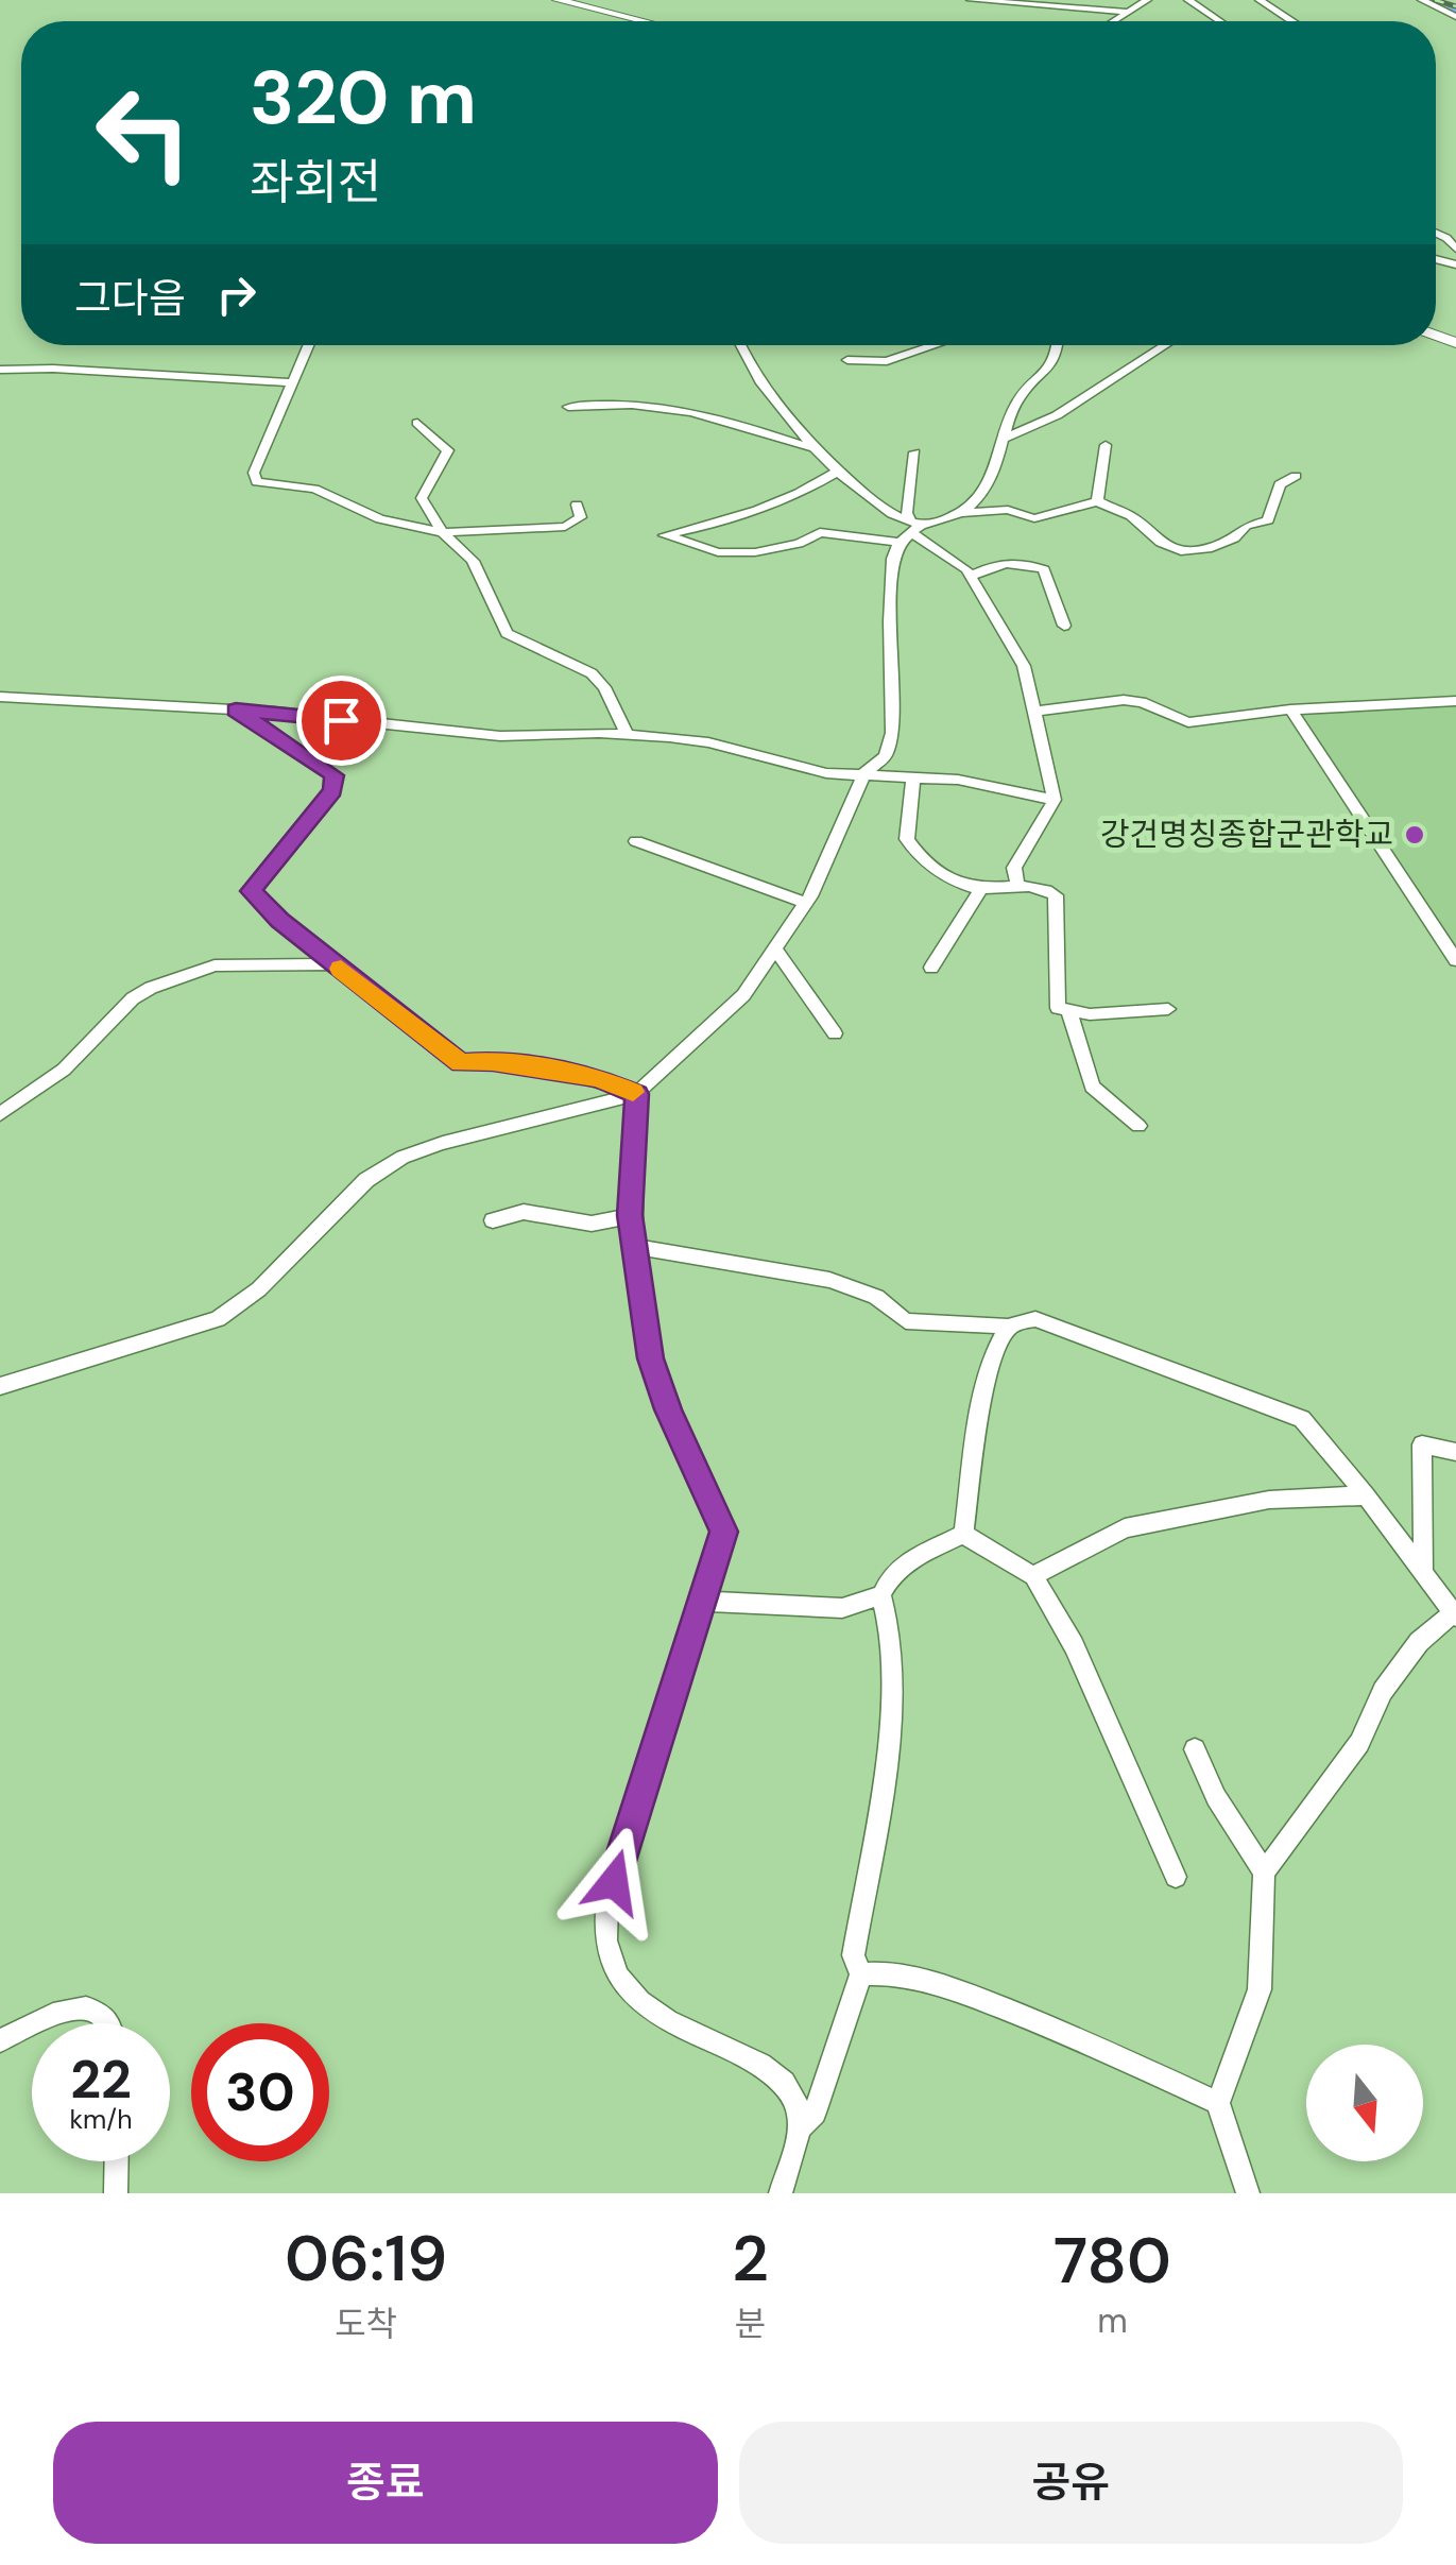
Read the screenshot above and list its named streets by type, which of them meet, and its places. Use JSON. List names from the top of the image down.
{
  "places": ["강건명칭종합군관학교"],
  "north": "bottom",
  "page": {
    "turn": ["320 m", "좌회전"],
    "then": "그다음",
    "speed": "22 km/h",
    "limit": "30",
    "eta": [
      "06:19",
      "도착",
      "2",
      "분",
      "780",
      "m"
    ],
    "buttons": ["종료", "공유"]
  }
}
